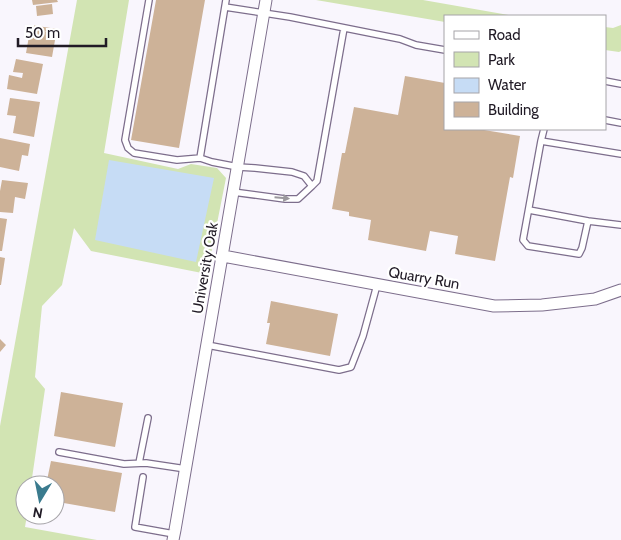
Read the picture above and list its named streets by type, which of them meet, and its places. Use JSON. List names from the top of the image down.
{
  "streets": {
    "street": ["University Oak", "Quarry Run"]
  },
  "crossings": [
    ["University Oak", "Quarry Run"]
  ],
  "legend": [
    "Road",
    "Park",
    "Water",
    "Building"
  ],
  "scale_bar": "50 m",
  "north": "bottom"
}
